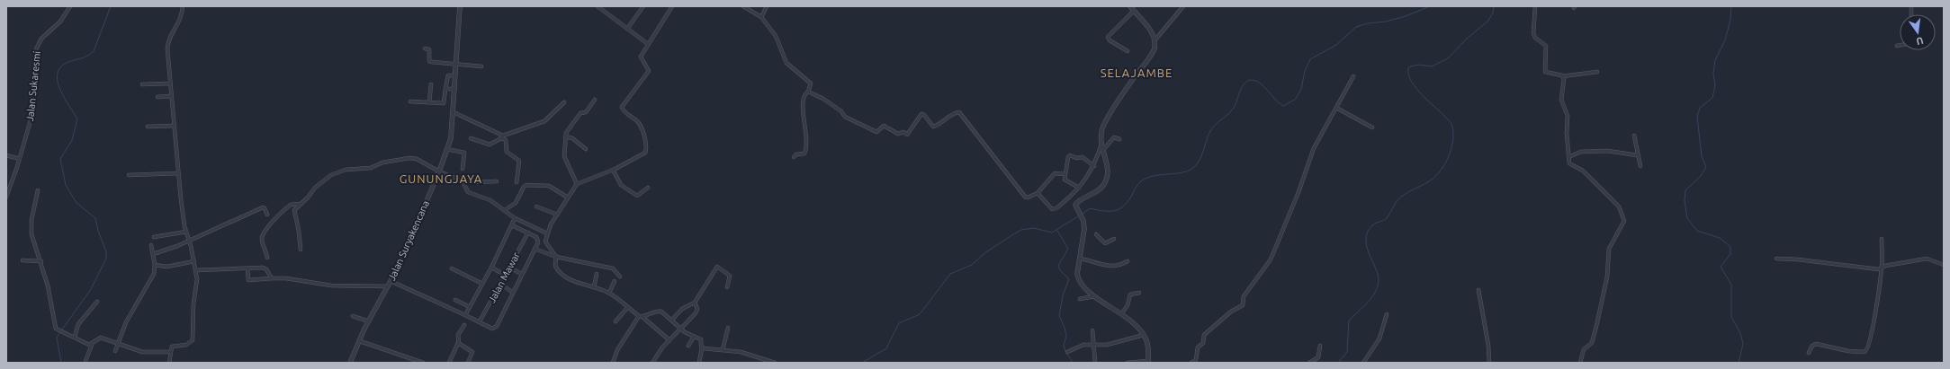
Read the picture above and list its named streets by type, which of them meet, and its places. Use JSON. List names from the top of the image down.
{
  "streets": {
    "street": ["Jalan Sukaresmi", "Jalan Suryakencana", "Jalan Mawar"]
  },
  "districts": ["SELAJAMBE", "GUNUNGJAYA"],
  "north": "bottom"
}
